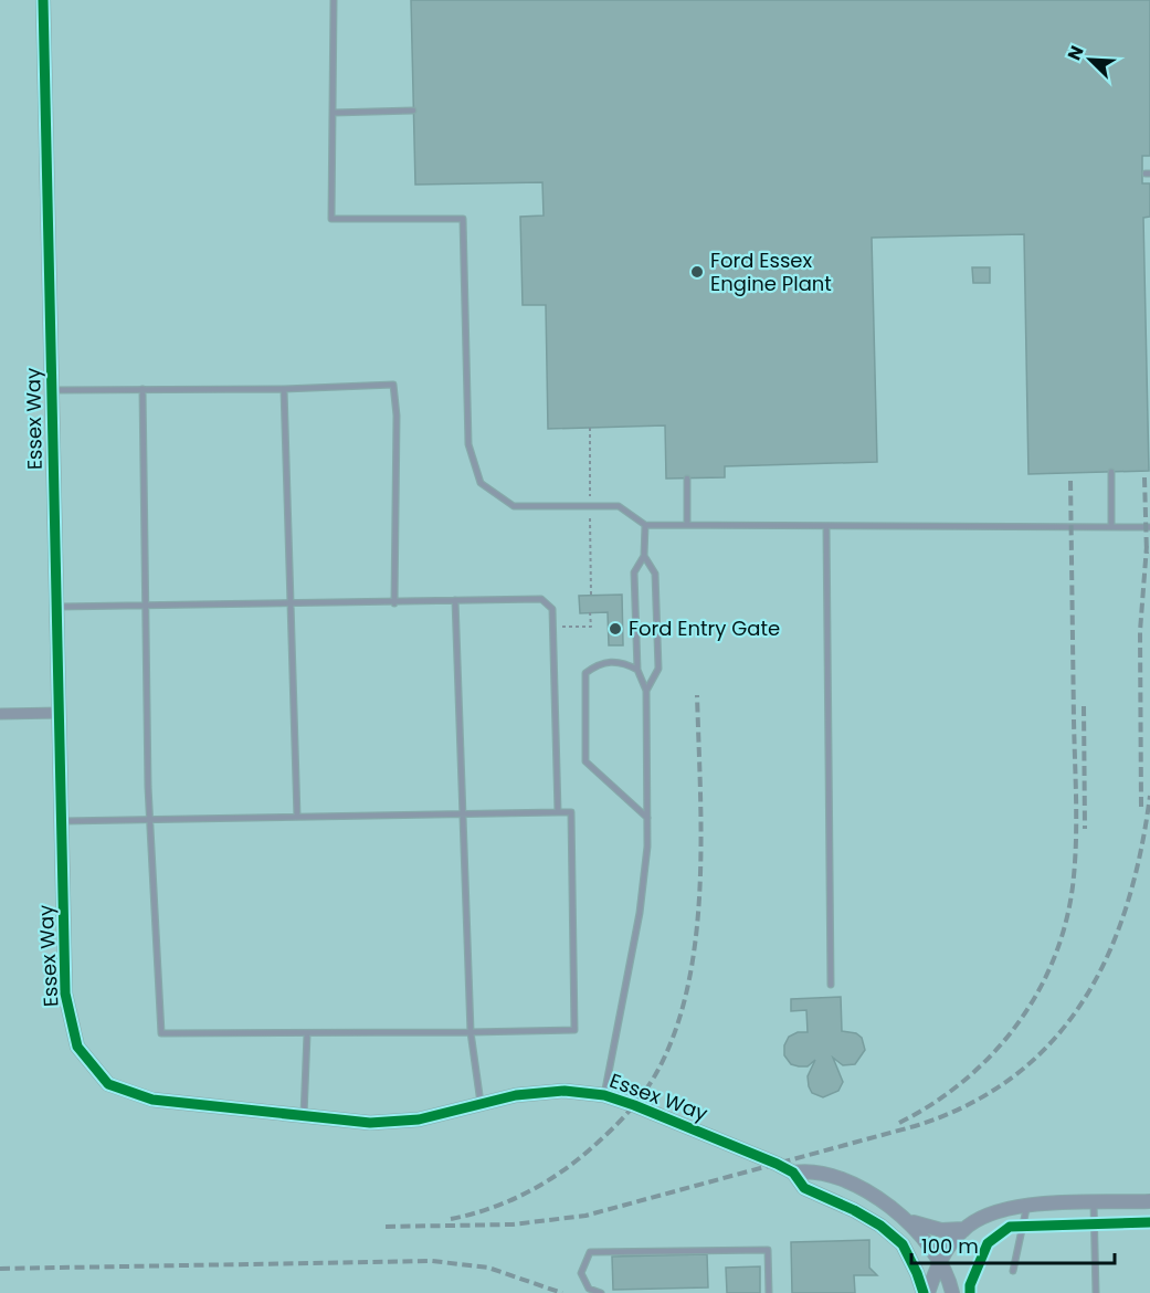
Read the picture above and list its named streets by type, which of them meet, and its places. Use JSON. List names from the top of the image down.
{
  "streets": {
    "street": ["Essex Way"]
  },
  "places": ["Ford Essex Engine Plant", "Ford Entry Gate"],
  "scale_bar": "100 m",
  "north": "top left"
}
